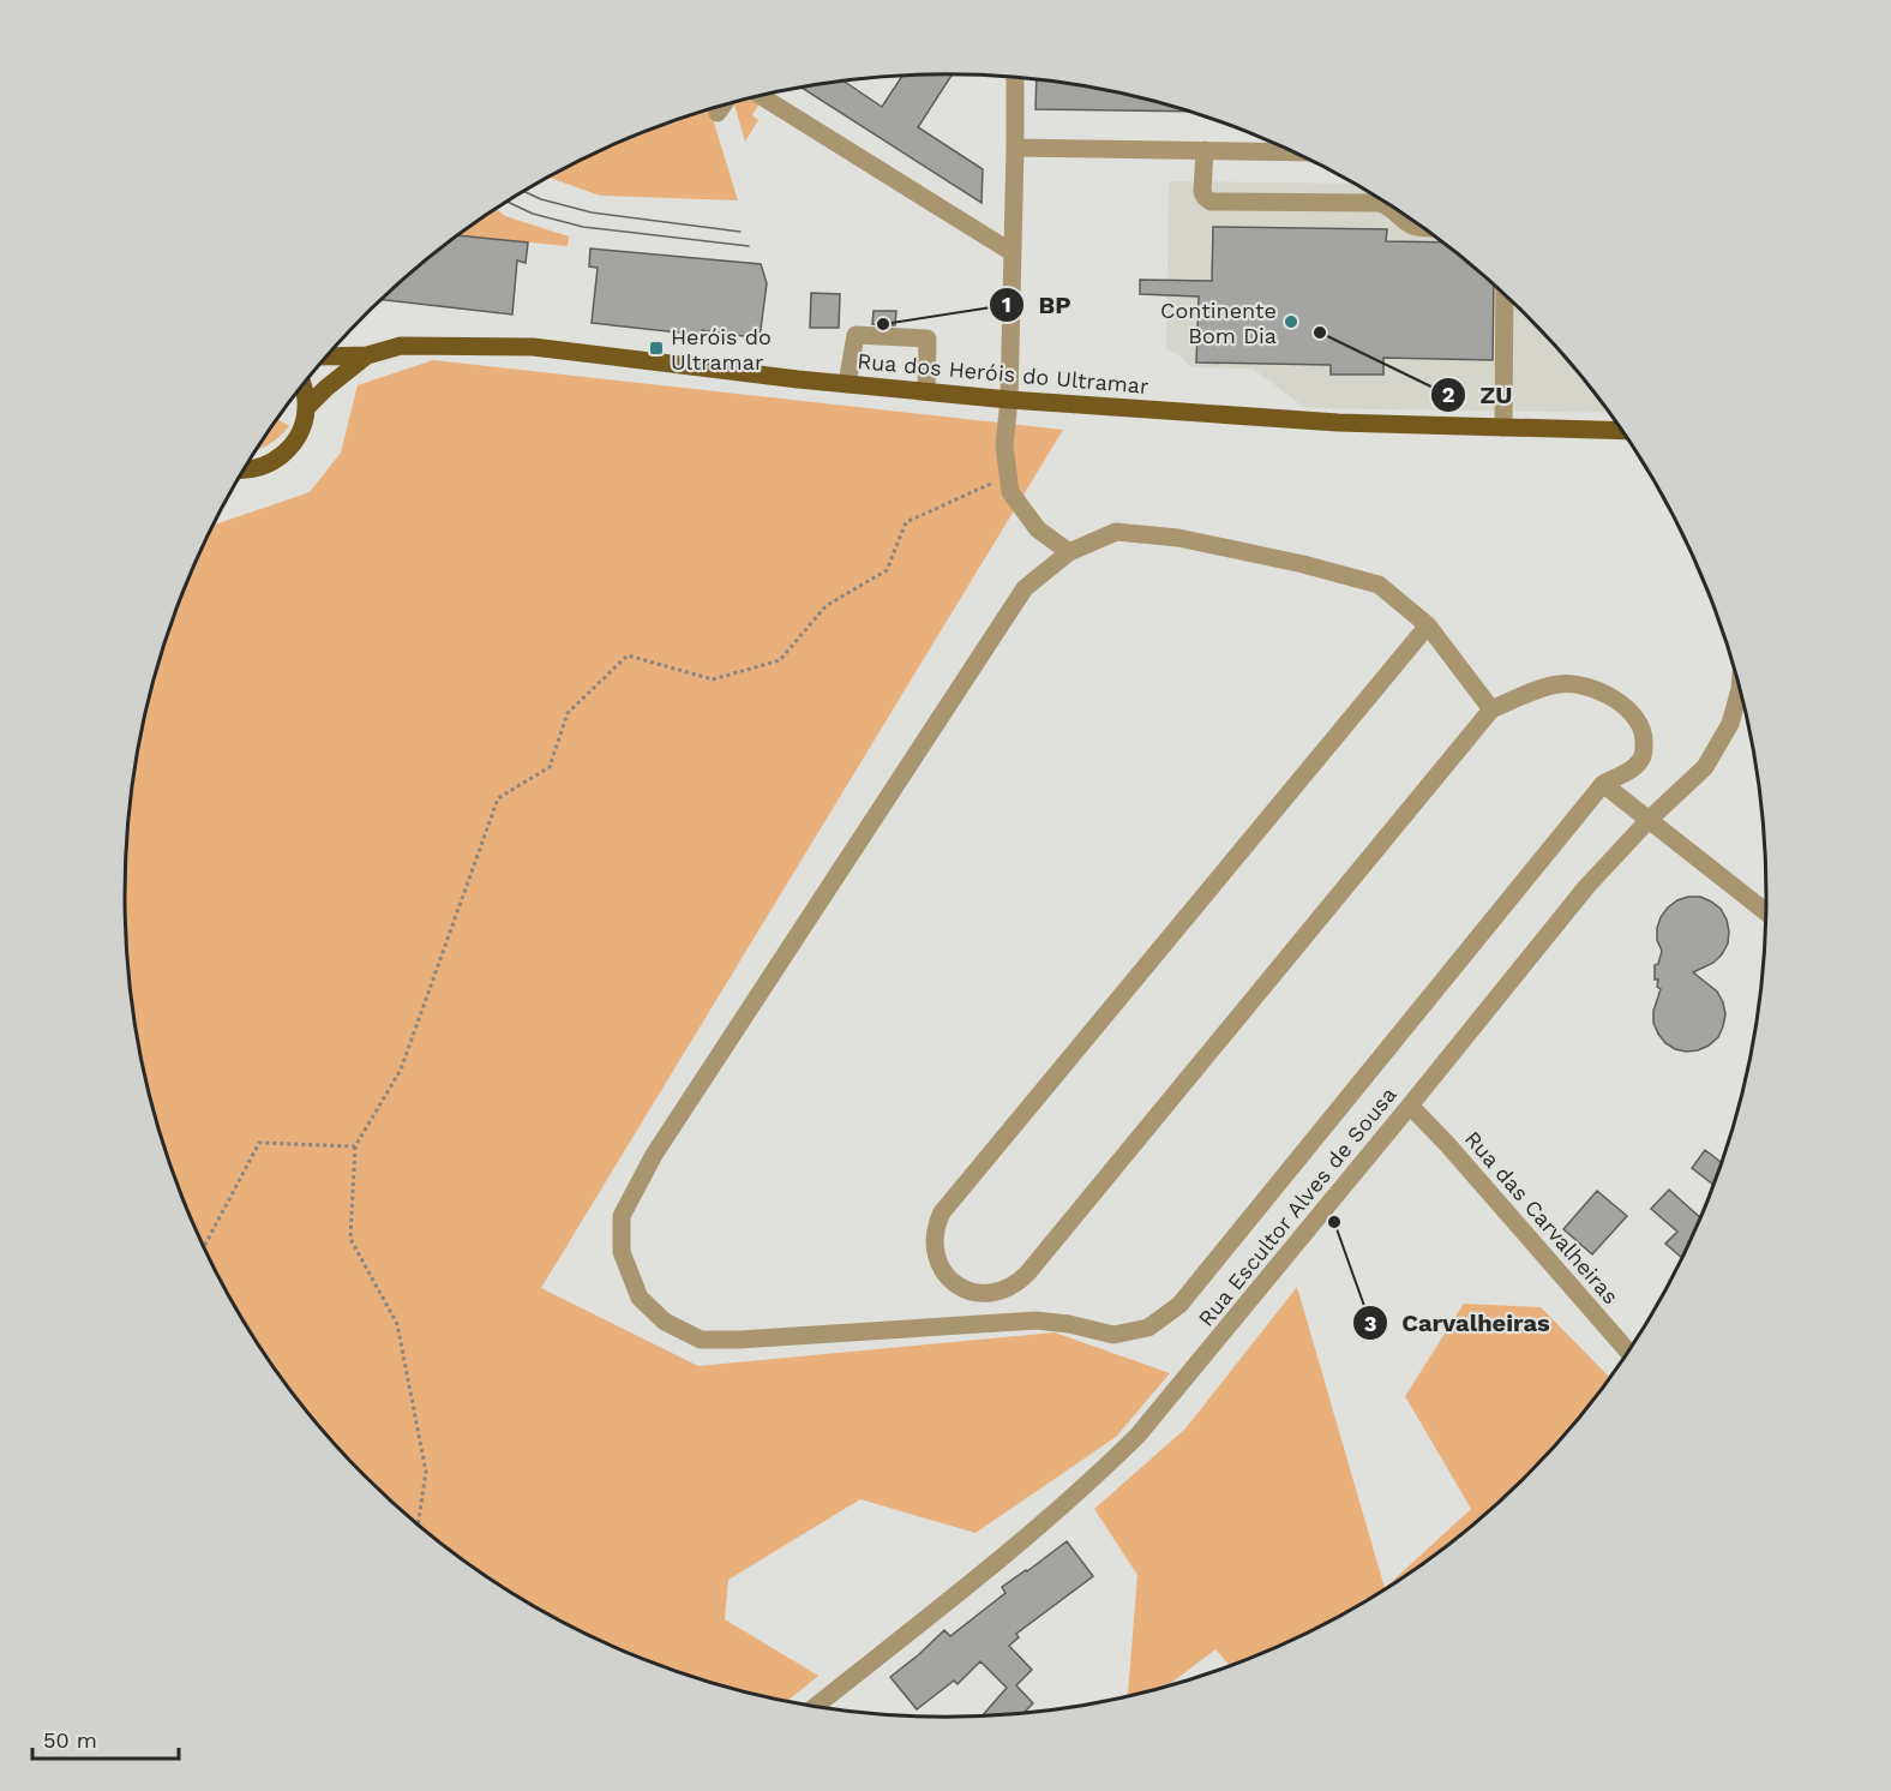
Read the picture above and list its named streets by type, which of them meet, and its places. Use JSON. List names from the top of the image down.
{
  "streets": {
    "main road": ["Rua dos Heróis do Ultramar"],
    "street": ["Rua Escultor Alves de Sousa", "Rua das Carvalheiras"]
  },
  "crossings": [
    ["Rua Escultor Alves de Sousa", "Rua das Carvalheiras"]
  ],
  "places": {
    "other": [
      "Continente Bom Dia",
      "BP",
      "ZU",
      "Carvalheiras"
    ],
    "transit": ["Heróis do Ultramar"]
  },
  "scale_bar": "50 m"
}
